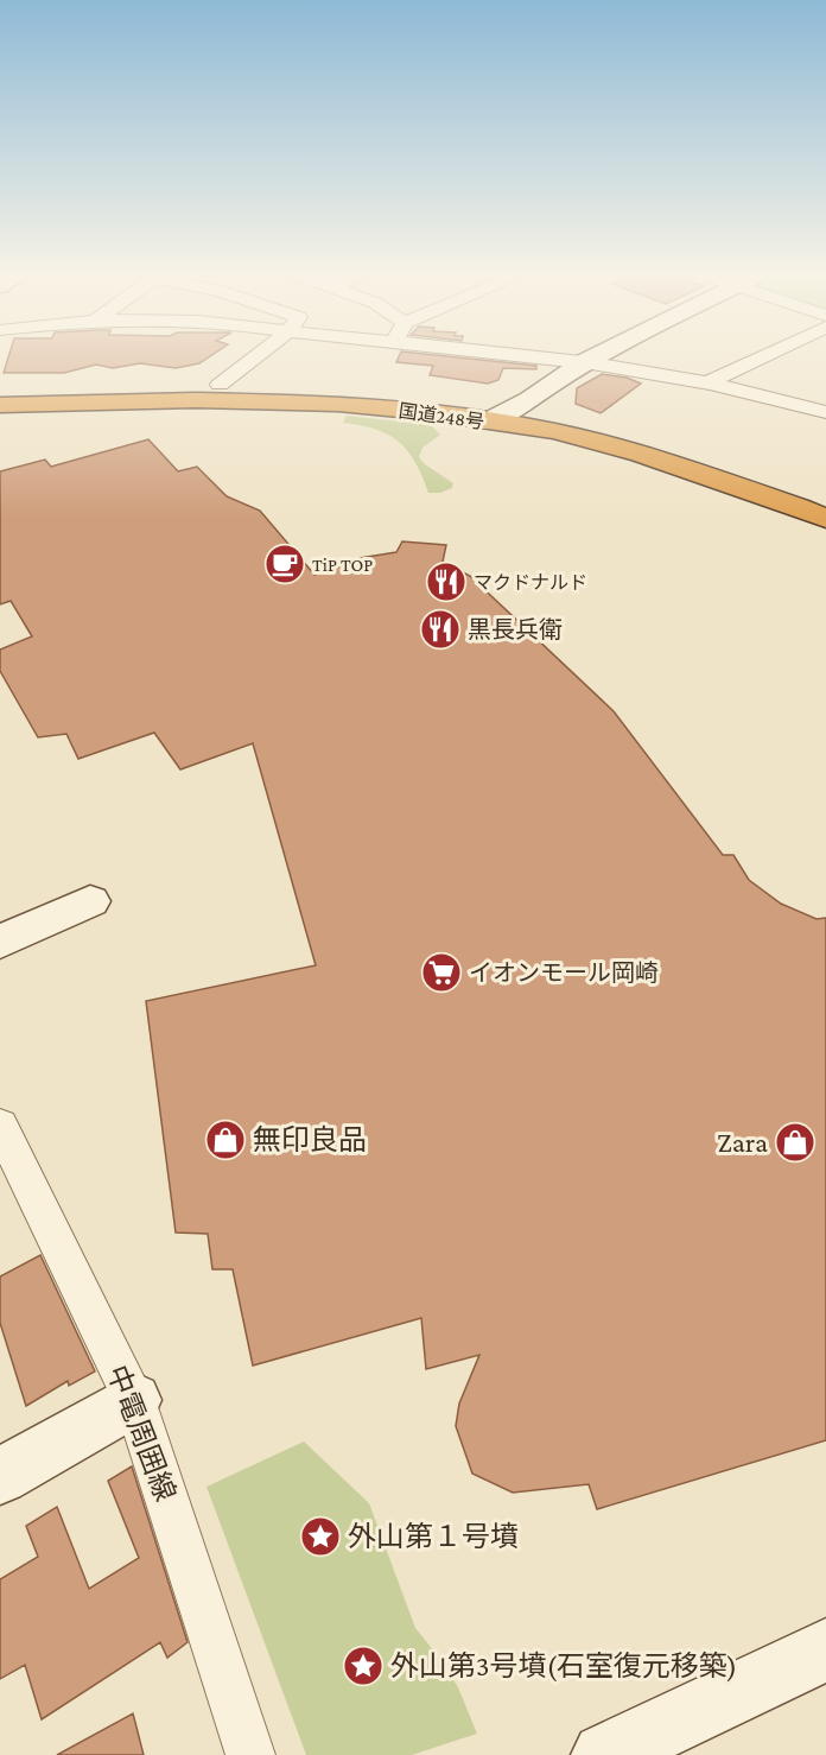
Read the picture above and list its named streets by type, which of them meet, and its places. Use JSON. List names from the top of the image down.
{
  "streets": {
    "highway": ["国道248号"],
    "street": ["中電周囲線"]
  },
  "places": {
    "cafe": ["TiP TOP"],
    "restaurant": ["マクドナルド", "黒長兵衛"],
    "supermarket": ["イオンモール岡崎"],
    "shop": ["無印良品", "Zara"],
    "place": ["外山第１号墳", "外山第3号墳(石室復元移築)"]
  }
}
